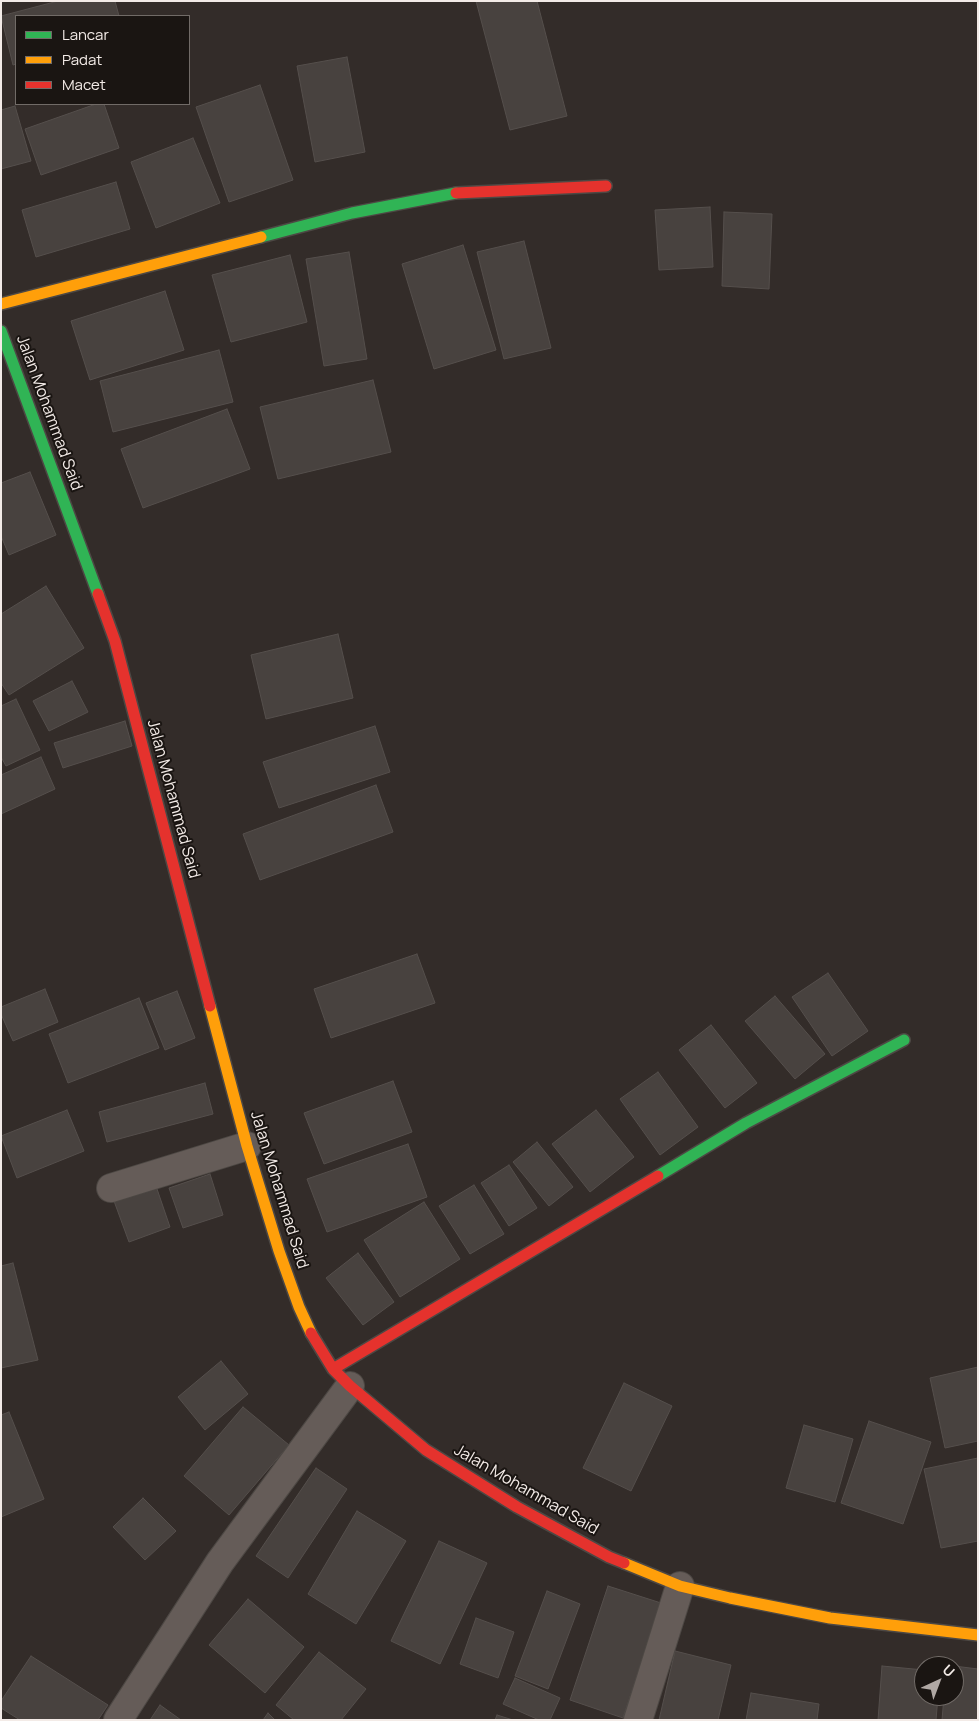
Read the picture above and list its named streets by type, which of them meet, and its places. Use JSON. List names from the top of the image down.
{
  "streets": {
    "street": ["Jalan Mohammad Said"]
  },
  "legend": ["Lancar", "Padat", "Macet"],
  "north": "top right"
}
